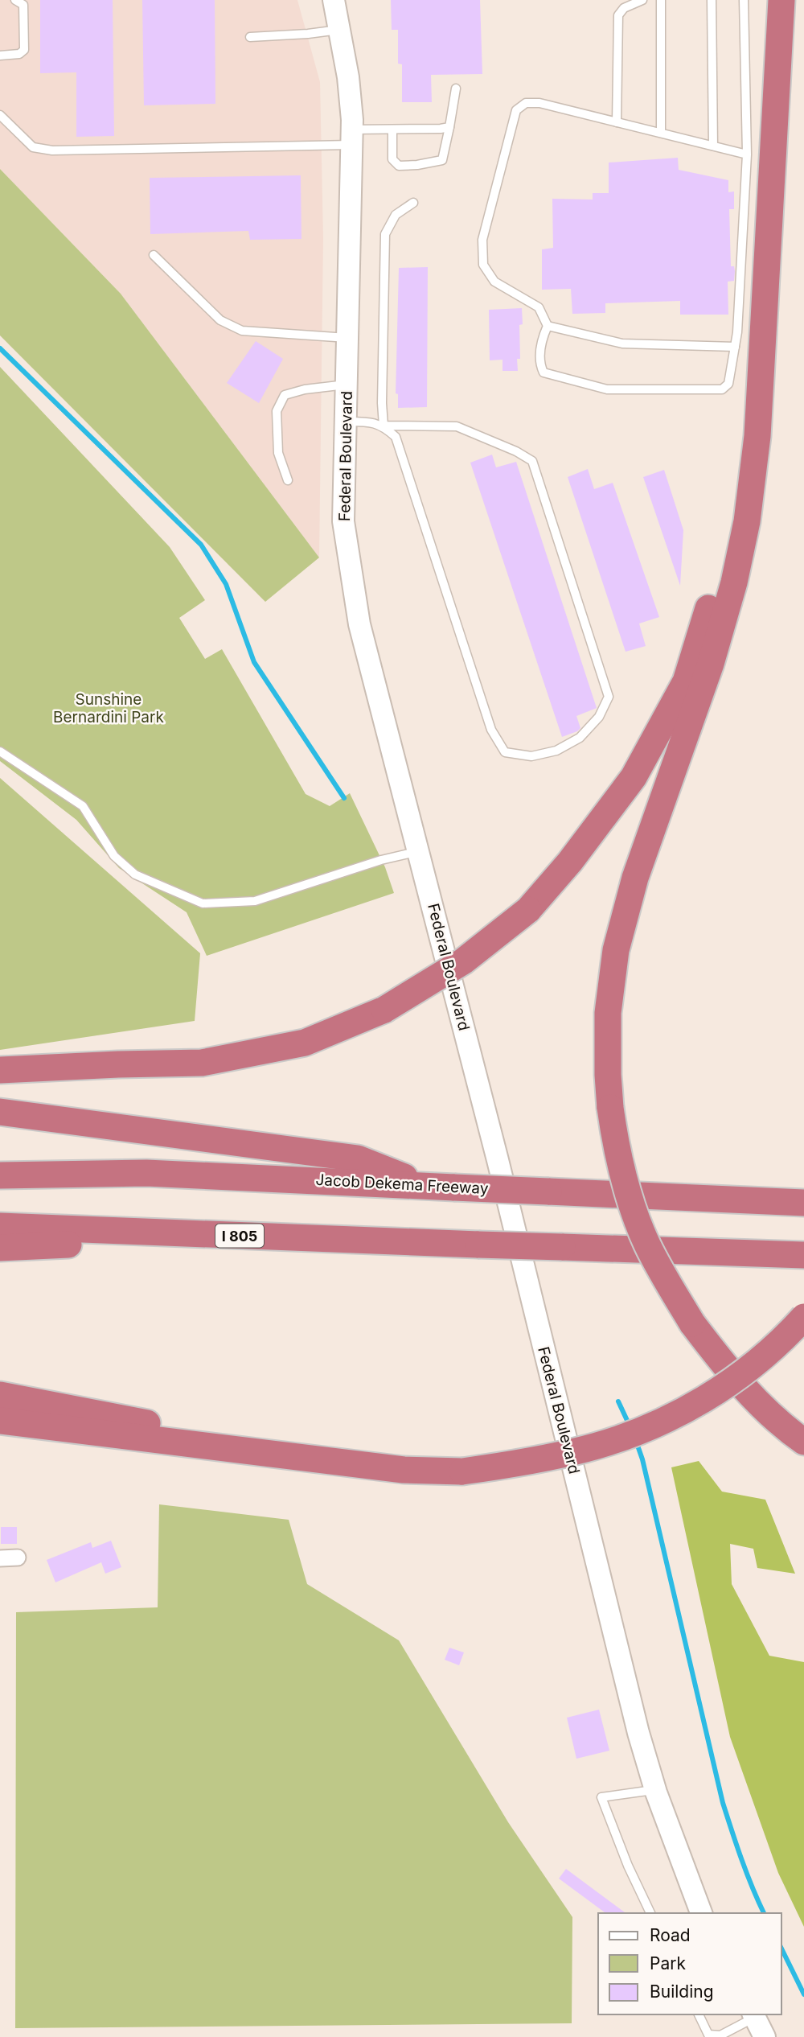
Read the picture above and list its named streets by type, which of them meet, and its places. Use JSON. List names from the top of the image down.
{
  "streets": {
    "highway": ["Jacob Dekema Freeway", "I 805"],
    "main road": ["Federal Boulevard"]
  },
  "parks": ["Sunshine Bernardini Park"],
  "legend": ["Road", "Park", "Building"]
}
